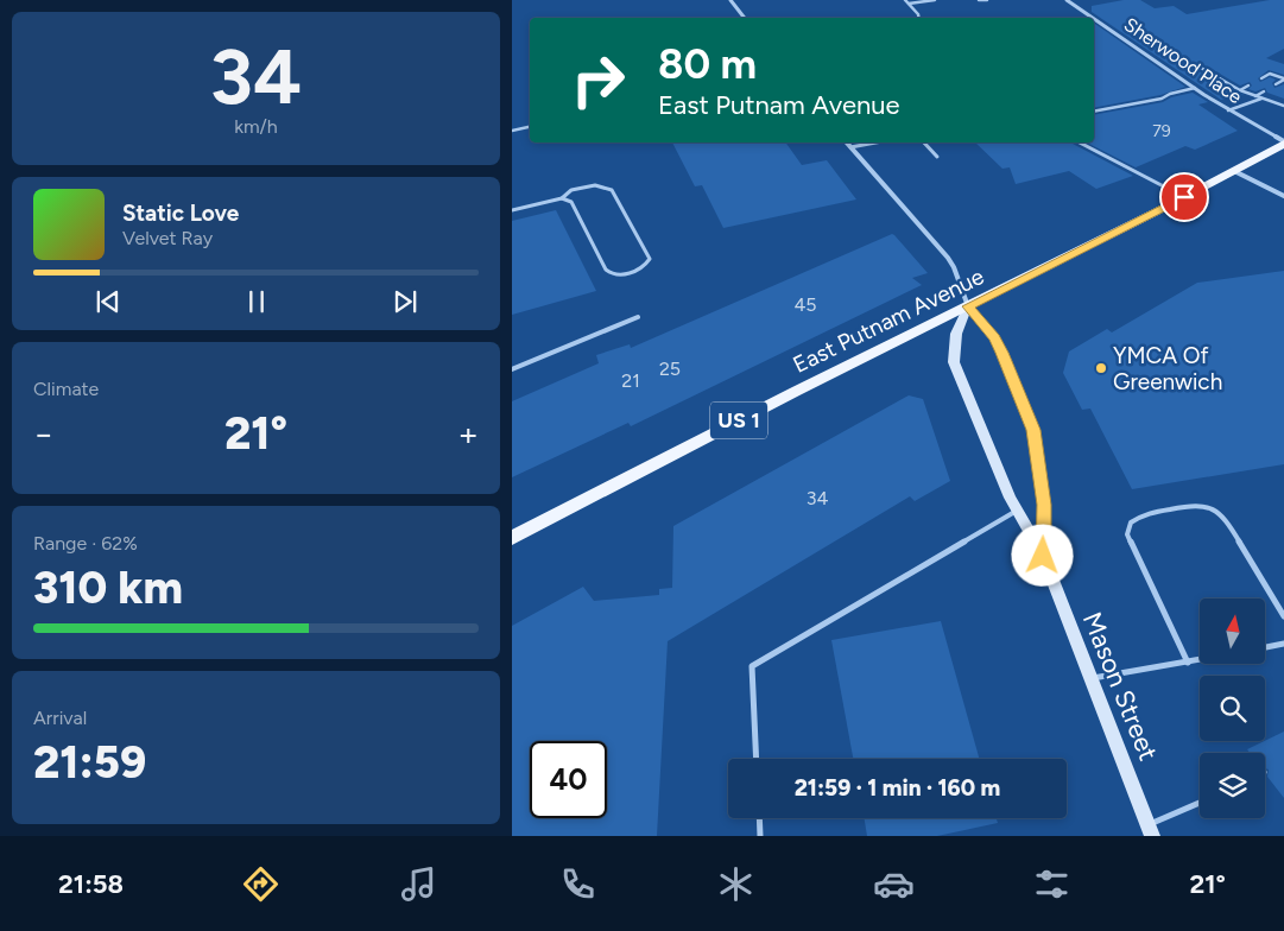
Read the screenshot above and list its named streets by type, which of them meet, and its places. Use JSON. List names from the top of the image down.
{
  "streets": {
    "main road": ["East Putnam Avenue", "US 1"],
    "street": ["Sherwood Place", "Mason Street"]
  },
  "crossings": [
    ["Sherwood Place", "East Putnam Avenue"],
    ["East Putnam Avenue", "Mason Street"]
  ],
  "places": ["YMCA Of Greenwich"],
  "house_numbers": [
    "79",
    "45",
    "25",
    "21",
    "34"
  ],
  "north": "top",
  "page": {
    "tile": [
      ["34", "km/h"],
      "Climate",
      ["Range · 62%", "310 km"],
      ["Arrival", "21:59"]
    ],
    "turn": ["80 m", "East Putnam Avenue"],
    "song": ["Static Love", "Velvet Ray"],
    "heat": ["−", "21°", "+"],
    "limit": "40",
    "trip": "21:59 · 1 min · 160 m",
    "tabs": ["21:58", "21°"]
  }
}
